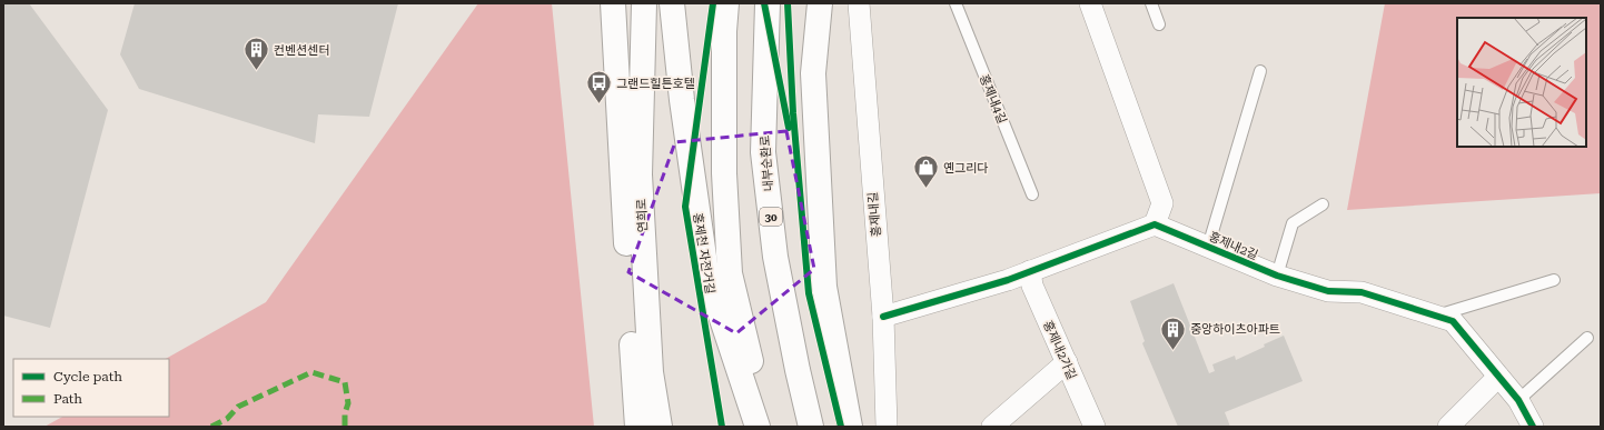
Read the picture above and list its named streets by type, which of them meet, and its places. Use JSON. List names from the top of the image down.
{
  "streets": {
    "main road": ["내부순환로", "연희로", "30"],
    "street": ["홍제내길", "홍제내2길", "홍제내2가길"],
    "lane": ["홍제내4길"],
    "cycle path": ["홍제천 자전거길"]
  },
  "places": {
    "building": ["컨벤션센터", "중앙하이츠아파트"],
    "bus stop": ["그랜드힐튼호텔"],
    "shop": ["옌그리다"]
  },
  "legend": ["Cycle path", "Path"]
}
